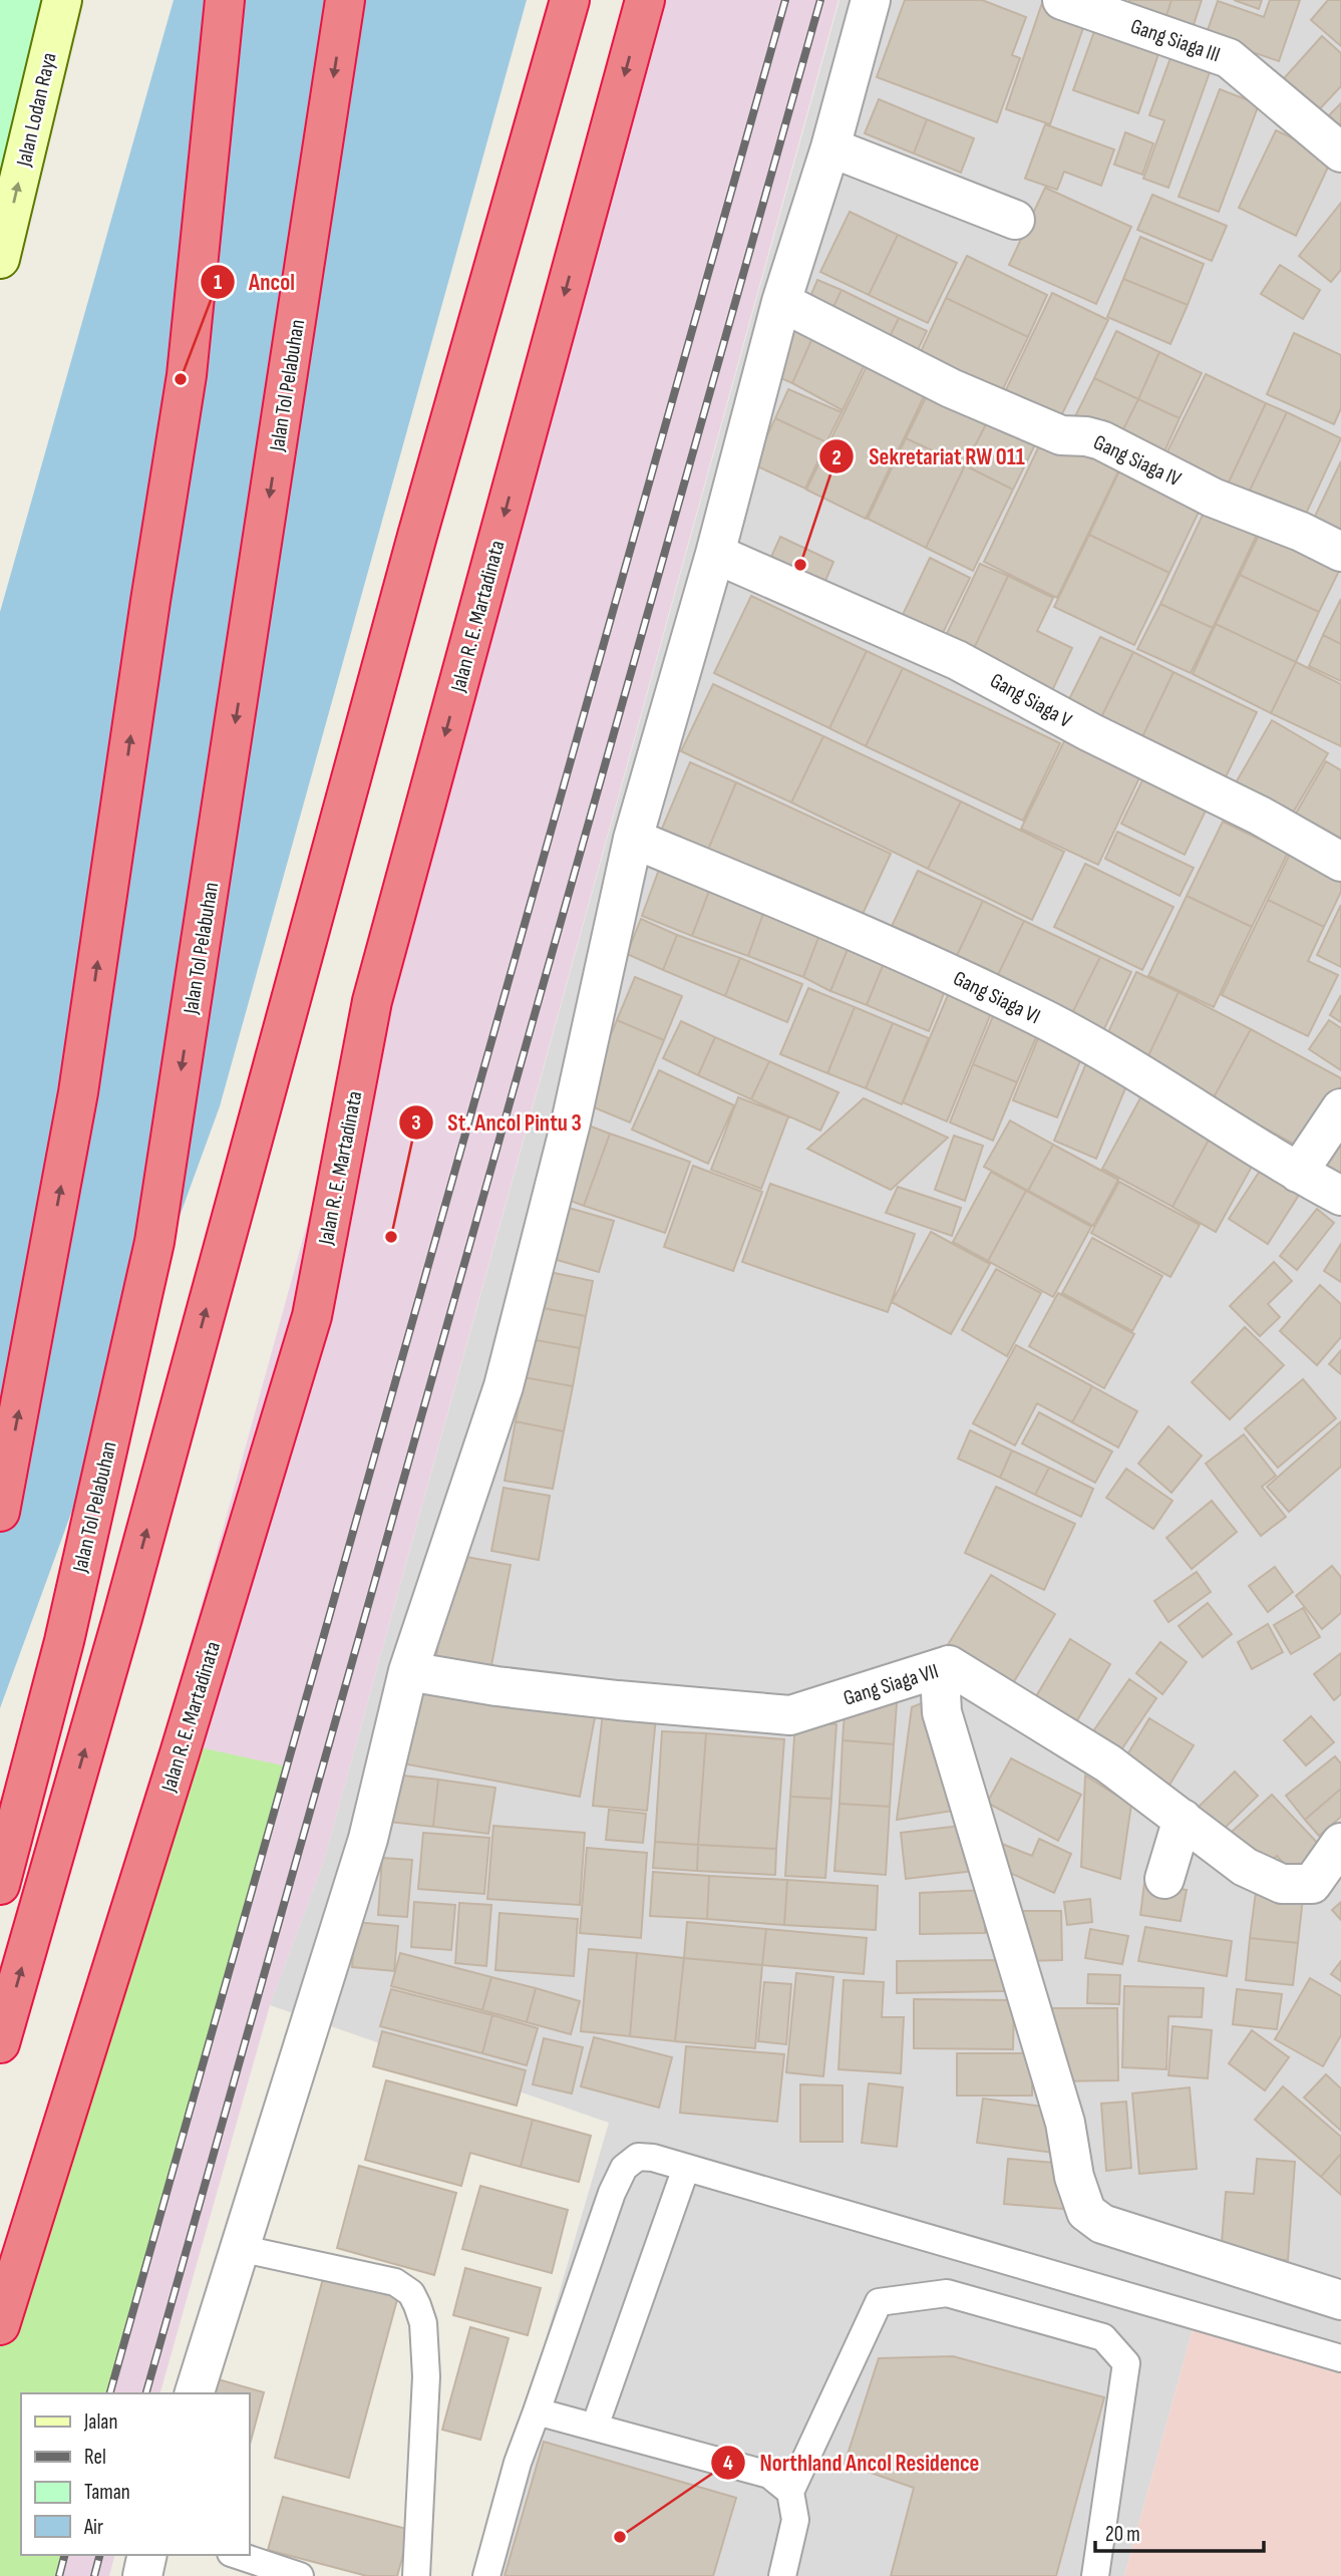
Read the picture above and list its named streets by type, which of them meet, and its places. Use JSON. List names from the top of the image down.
{
  "streets": {
    "highway": ["Jalan Tol Pelabuhan", "Jalan R. E. Martadinata"],
    "main road": ["Jalan Lodan Raya"],
    "street": [
      "Gang Siaga III",
      "Gang Siaga IV",
      "Gang Siaga V",
      "Gang Siaga VI",
      "Gang Siaga VII"
    ]
  },
  "one_way": ["Jalan Lodan Raya"],
  "places": [
    "Ancol",
    "Sekretariat RW 011",
    "St. Ancol Pintu 3",
    "Northland Ancol Residence"
  ],
  "legend": [
    "Jalan",
    "Rel",
    "Taman",
    "Air"
  ],
  "scale_bar": "20 m"
}
